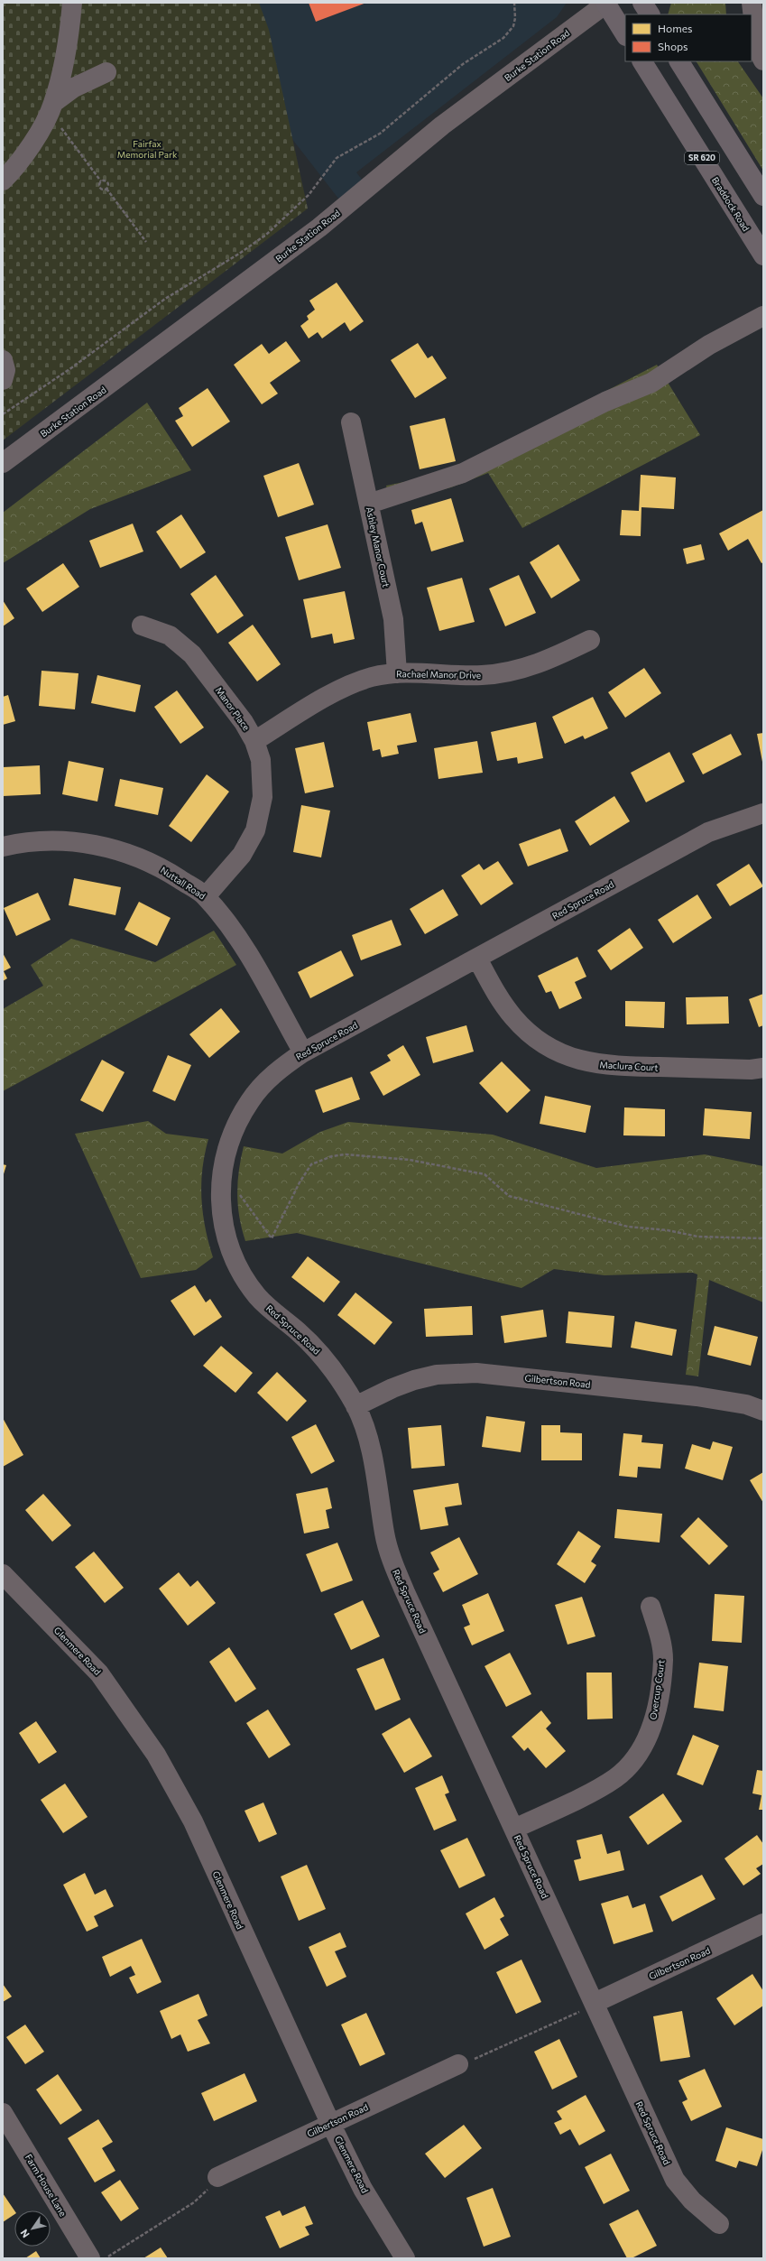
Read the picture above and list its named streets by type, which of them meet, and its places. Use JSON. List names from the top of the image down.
{
  "streets": {
    "main road": ["SR 620", "Braddock Road"],
    "street": [
      "Burke Station Road",
      "Ashley Manor Court",
      "Rachael Manor Drive",
      "Manor Place",
      "Nuttall Road",
      "Red Spruce Road",
      "Maclura Court",
      "Gilbertson Road",
      "Glenmere Road",
      "Overcup Court",
      "Farm House Lane"
    ]
  },
  "crossings": [
    ["Ashley Manor Court", "Rachael Manor Drive"],
    ["Rachael Manor Drive", "Manor Place"],
    ["Manor Place", "Nuttall Road"],
    ["Nuttall Road", "Red Spruce Road"],
    ["Red Spruce Road", "Maclura Court"],
    ["Red Spruce Road", "Gilbertson Road"],
    ["Red Spruce Road", "Overcup Court"],
    ["Gilbertson Road", "Glenmere Road"]
  ],
  "parks": ["Fairfax Memorial Park"],
  "legend": ["Homes", "Shops"],
  "north": "bottom left"
}
